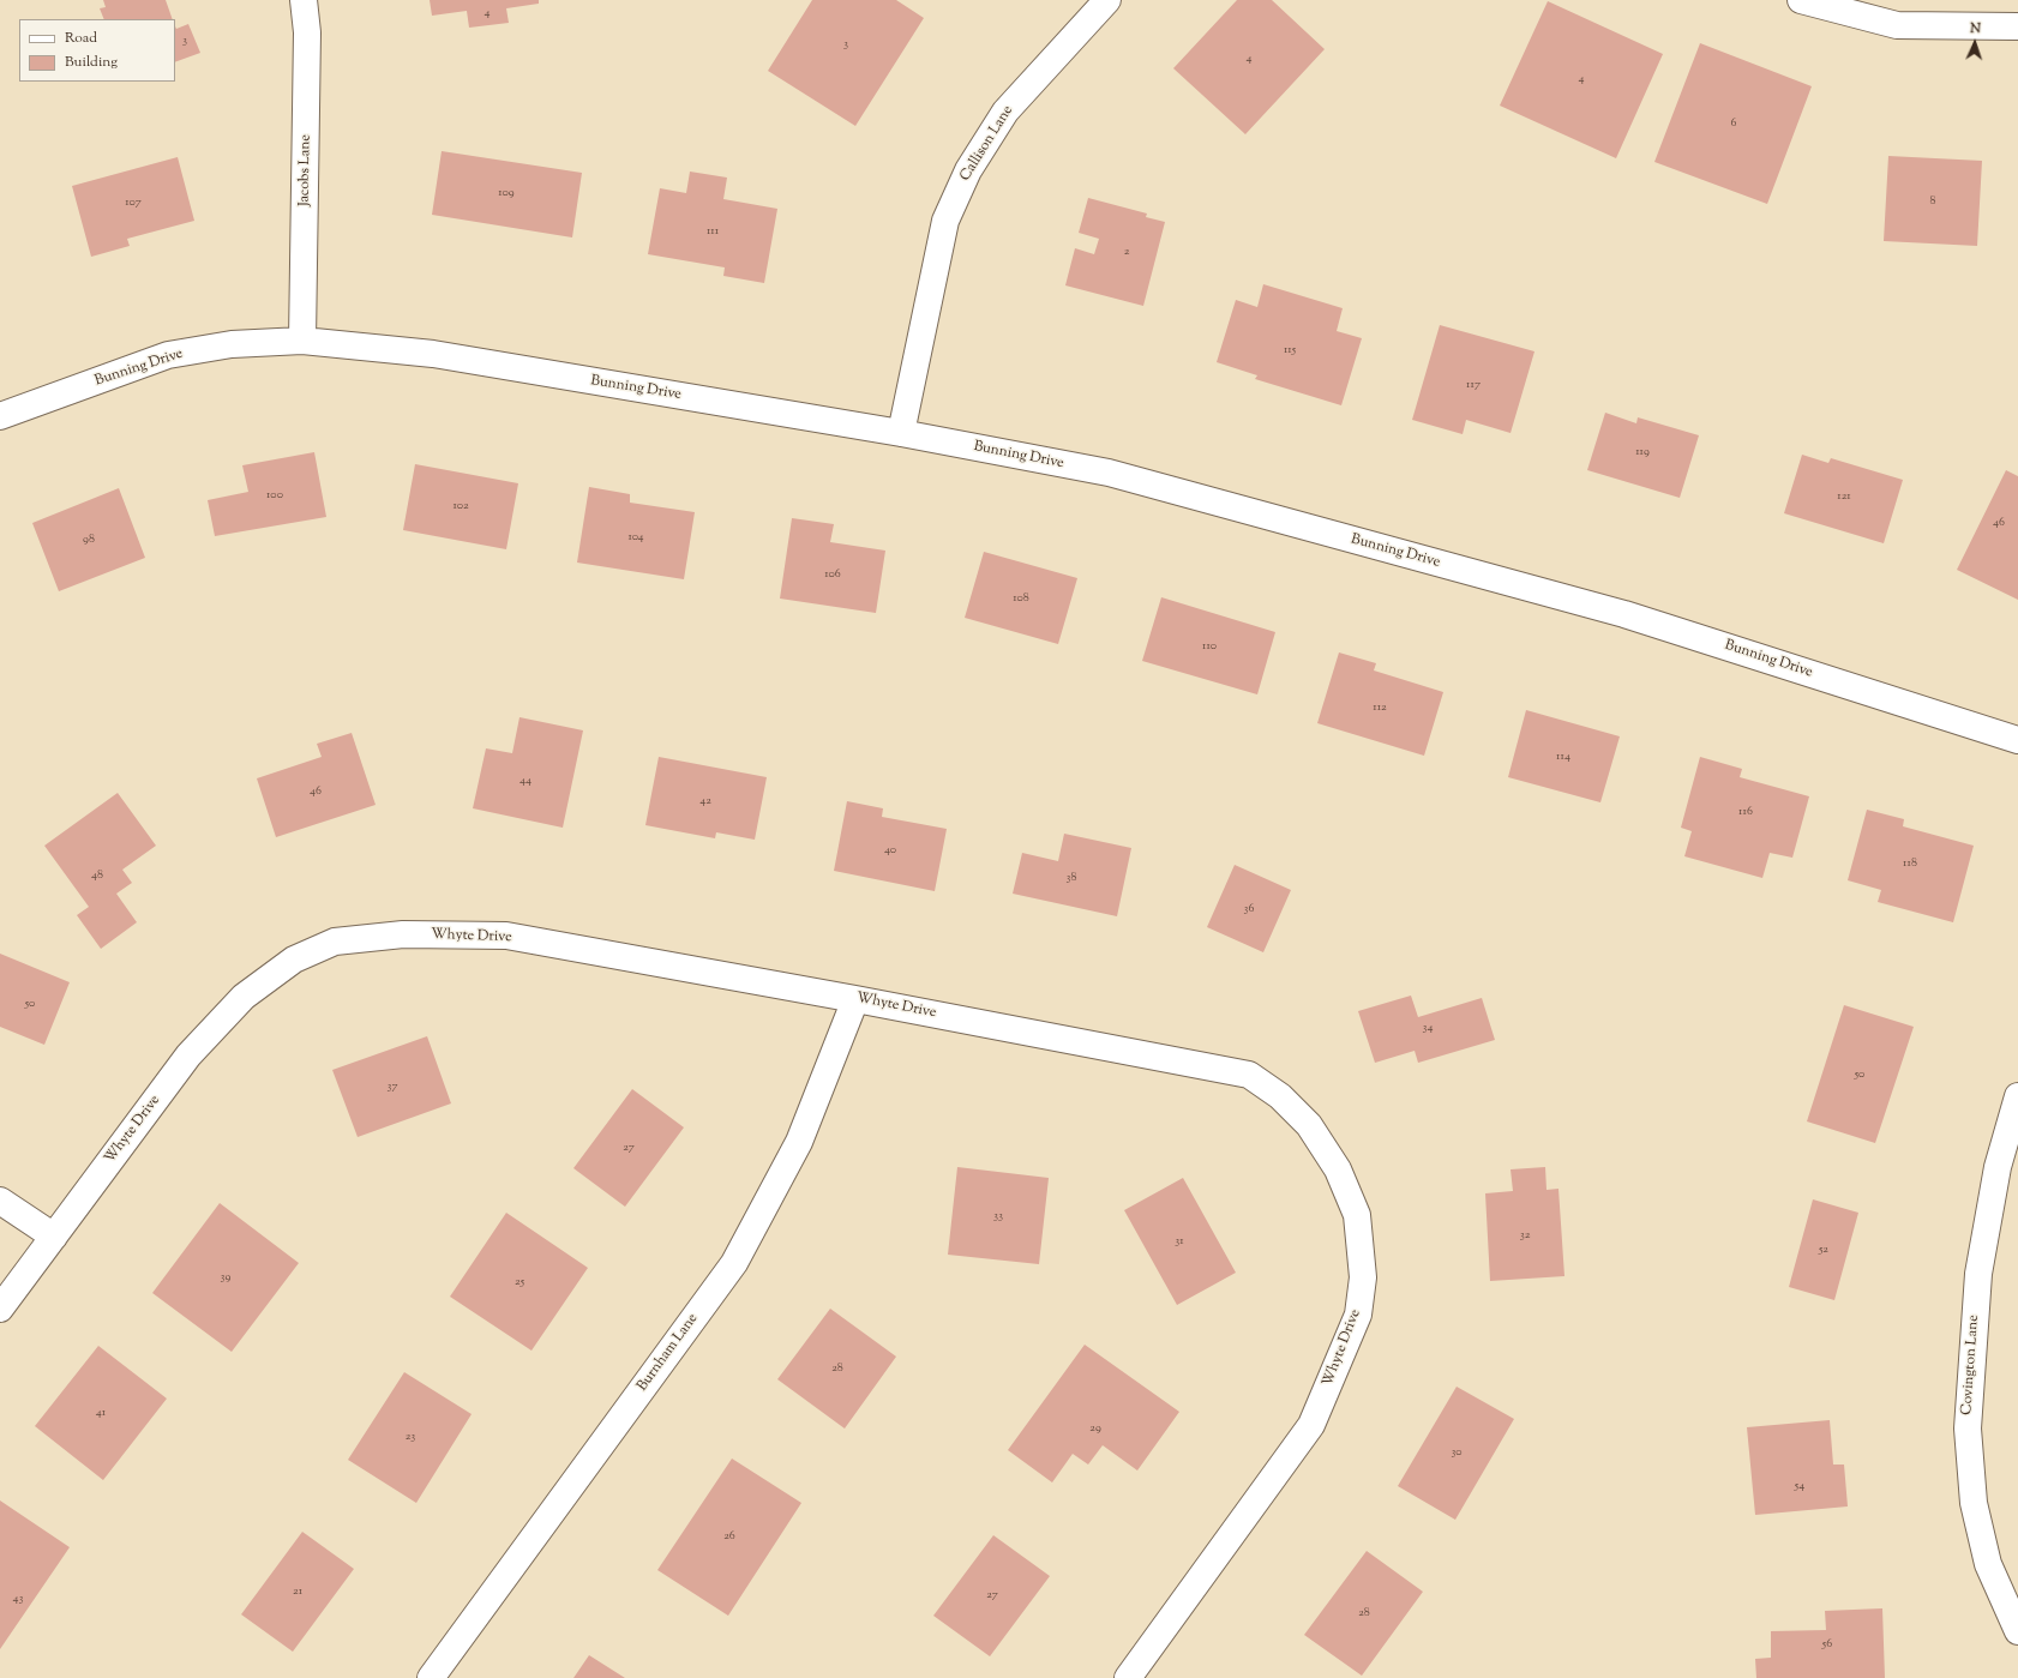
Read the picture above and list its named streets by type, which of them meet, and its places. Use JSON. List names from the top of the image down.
{
  "streets": {
    "street": [
      "Callison Lane",
      "Jacobs Lane",
      "Bunning Drive",
      "Whyte Drive",
      "Burnham Lane",
      "Covington Lane"
    ]
  },
  "crossings": [
    ["Callison Lane", "Bunning Drive"],
    ["Jacobs Lane", "Bunning Drive"],
    ["Whyte Drive", "Burnham Lane"]
  ],
  "house_numbers": [
    "4",
    "3",
    "3",
    "4",
    "4",
    "6",
    "109",
    "8",
    "107",
    "111",
    "2",
    "115",
    "117",
    "119",
    "100",
    "121",
    "102",
    "46",
    "104",
    "98",
    "106",
    "108",
    "110",
    "112",
    "114",
    "44",
    "46",
    "42",
    "116",
    "40",
    "118",
    "48",
    "38",
    "36",
    "50",
    "34",
    "50",
    "37",
    "27",
    "33",
    "32",
    "31",
    "52",
    "39",
    "25",
    "28",
    "41",
    "29",
    "23",
    "30",
    "54",
    "26",
    "21",
    "27",
    "43",
    "28",
    "56"
  ],
  "legend": ["Road", "Building"],
  "north": "top"
}
